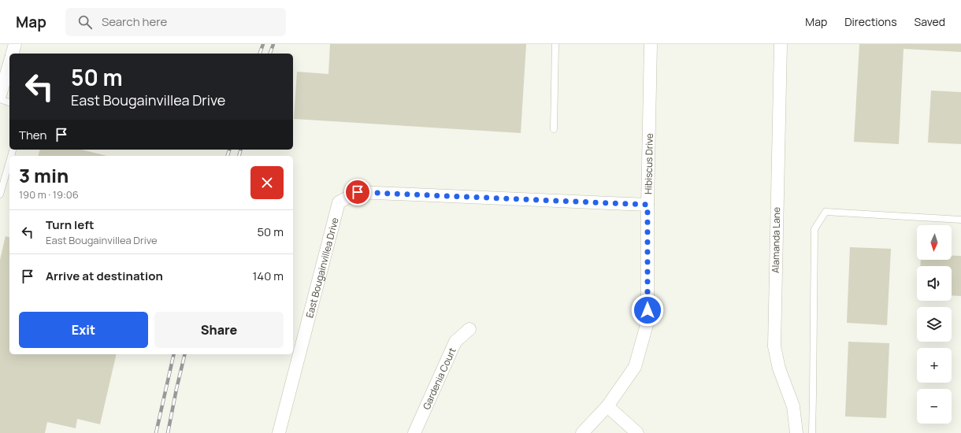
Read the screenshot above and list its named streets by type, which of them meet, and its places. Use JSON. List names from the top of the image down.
{
  "streets": {
    "street": [
      "Hibiscus Drive",
      "Alamanda Lane",
      "East Bougainvillea Drive",
      "Gardenia Court"
    ]
  },
  "crossings": [
    ["Hibiscus Drive", "East Bougainvillea Drive"]
  ],
  "north": "bottom",
  "page": {
    "header": "Map",
    "search": "Search here",
    "nav": ["Map", "Directions", "Saved"],
    "turn": ["50 m", "East Bougainvillea Drive"],
    "then": "Then",
    "heading": ["3 min", "190 m · 19:06"],
    "list": [
      {
        "name": "Turn left",
        "note": "East Bougainvillea Drive",
        "value": "50 m"
      },
      {
        "name": "Arrive at destination",
        "value": "140 m"
      }
    ],
    "map_buttons": ["+", "−"],
    "buttons": ["Exit", "Share"]
  }
}
